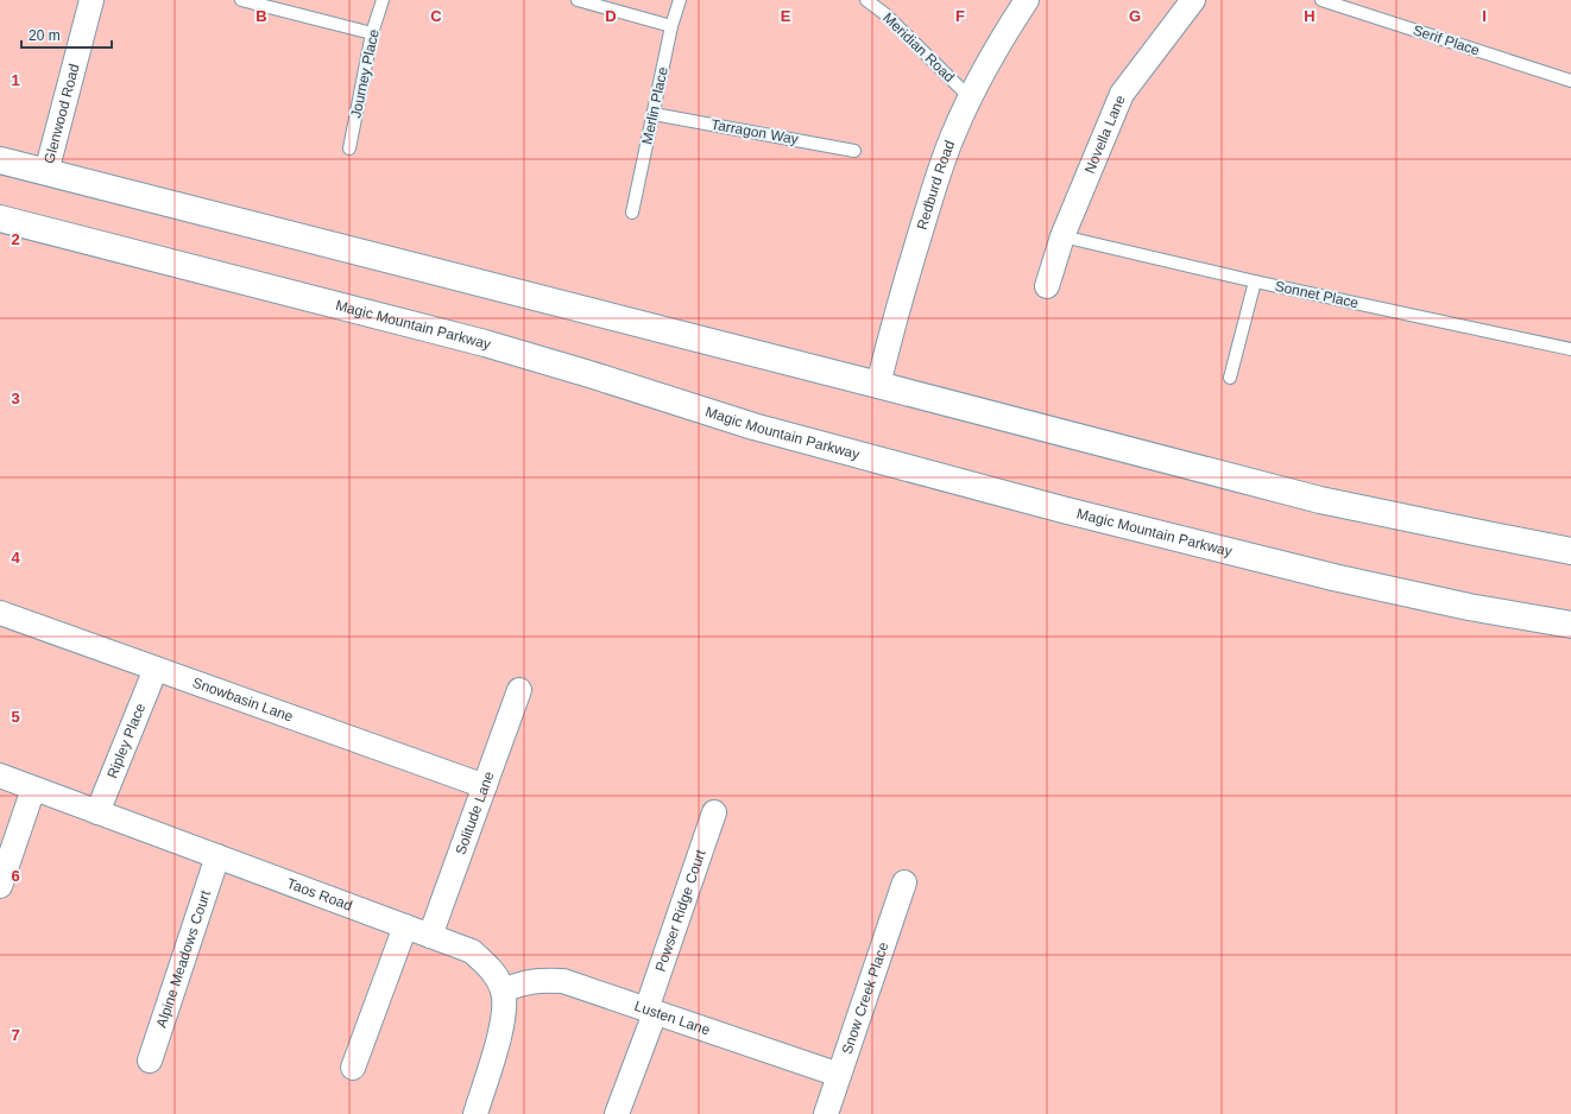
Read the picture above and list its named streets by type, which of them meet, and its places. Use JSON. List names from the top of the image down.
{
  "streets": {
    "street": [
      "Glenwood Road",
      "Novella Lane",
      "Redburd Road",
      "Magic Mountain Parkway",
      "Snowbasin Lane",
      "Ripley Place",
      "Solitude Lane",
      "Taos Road",
      "Powser Ridge Court",
      "Alpine Meadows Court",
      "Snow Creek Place",
      "Lusten Lane"
    ],
    "lane": [
      "Serif Place",
      "Meridian Road",
      "Journey Place",
      "Merlin Place",
      "Tarragon Way",
      "Sonnet Place"
    ]
  },
  "crossings": [
    ["Meridian Road", "Redburd Road"],
    ["Merlin Place", "Tarragon Way"],
    ["Novella Lane", "Sonnet Place"],
    ["Snowbasin Lane", "Ripley Place"],
    ["Snowbasin Lane", "Solitude Lane"],
    ["Ripley Place", "Taos Road"],
    ["Solitude Lane", "Taos Road"],
    ["Taos Road", "Alpine Meadows Court"],
    ["Taos Road", "Lusten Lane"],
    ["Powser Ridge Court", "Lusten Lane"],
    ["Snow Creek Place", "Lusten Lane"]
  ],
  "scale_bar": "20 m",
  "grid": {
    "columns": [
      "B",
      "C",
      "D",
      "E",
      "F",
      "G",
      "H",
      "I"
    ],
    "rows": [
      "1",
      "2",
      "3",
      "4",
      "5",
      "6",
      "7"
    ]
  }
}
